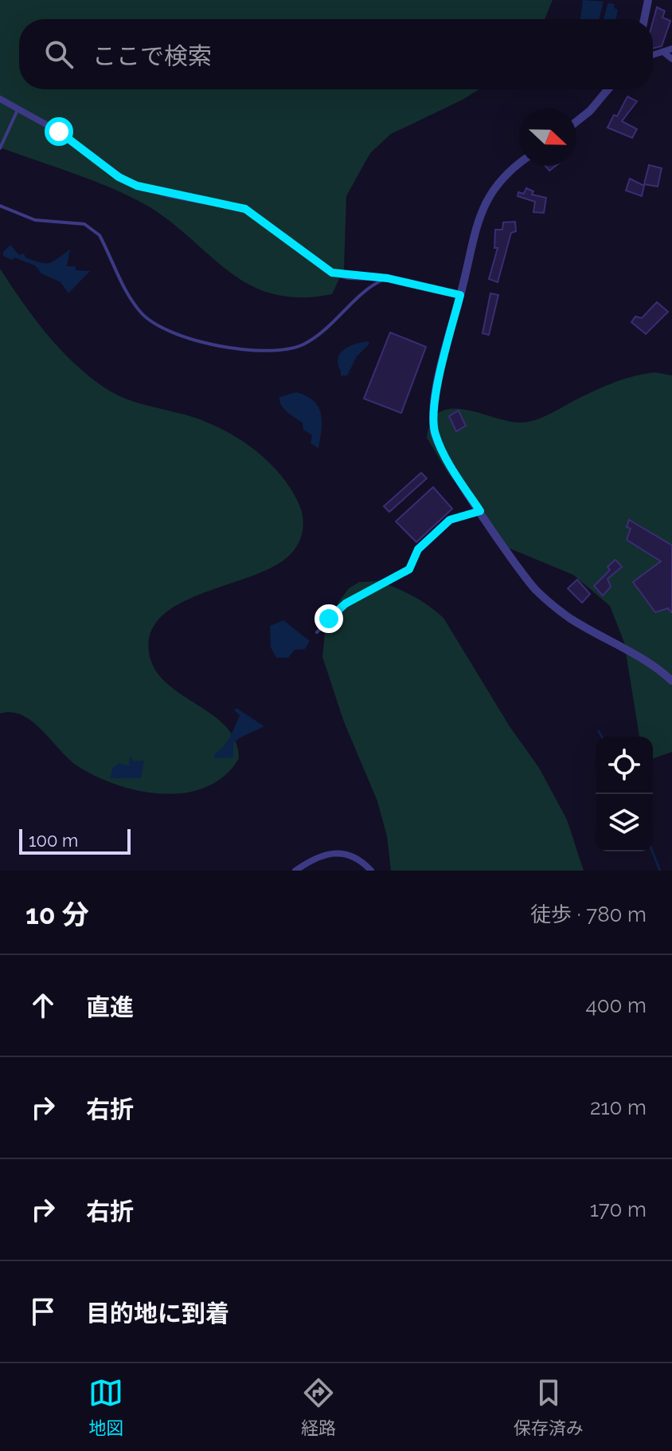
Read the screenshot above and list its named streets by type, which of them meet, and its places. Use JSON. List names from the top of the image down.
{
  "scale_bar": "100 m",
  "north": "right",
  "page": {
    "search": "ここで検索",
    "scale": "100 m",
    "heading": ["10 分", "徒歩 · 780 m"],
    "list": [
      ["直進", "400 m"],
      ["右折", "210 m"],
      ["右折", "170 m"],
      "目的地に到着"
    ],
    "nav": ["地図", "経路", "保存済み"]
  }
}
